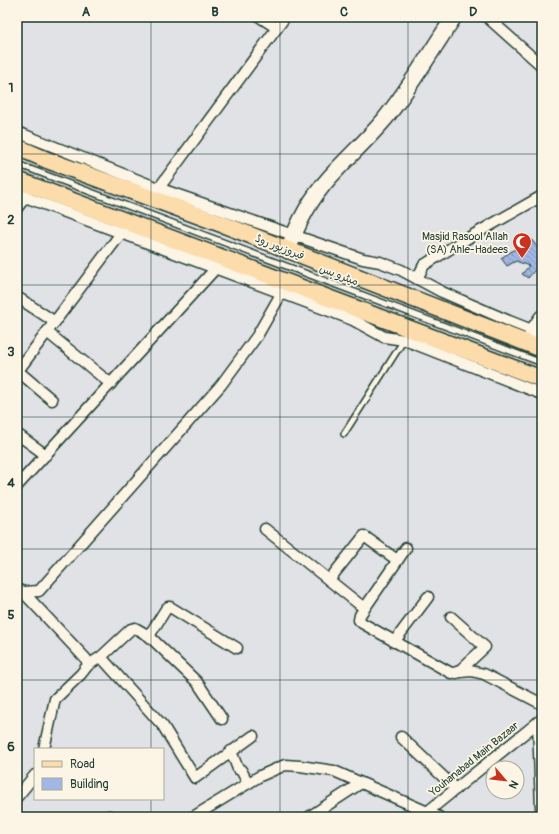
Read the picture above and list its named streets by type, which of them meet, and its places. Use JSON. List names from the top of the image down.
{
  "streets": {
    "main road": ["فیروزپور روڈ"],
    "street": ["Youhanabad Main Bazaar"],
    "lane": ["میٹرو بس"]
  },
  "places": {
    "mosque": ["Masjid Rasool Allah (SA) Ahle-Hadees"]
  },
  "legend": ["Road", "Building"],
  "north": "bottom right",
  "grid": {
    "columns": [
      "A",
      "B",
      "C",
      "D"
    ],
    "rows": [
      "1",
      "2",
      "3",
      "4",
      "5",
      "6"
    ]
  }
}
